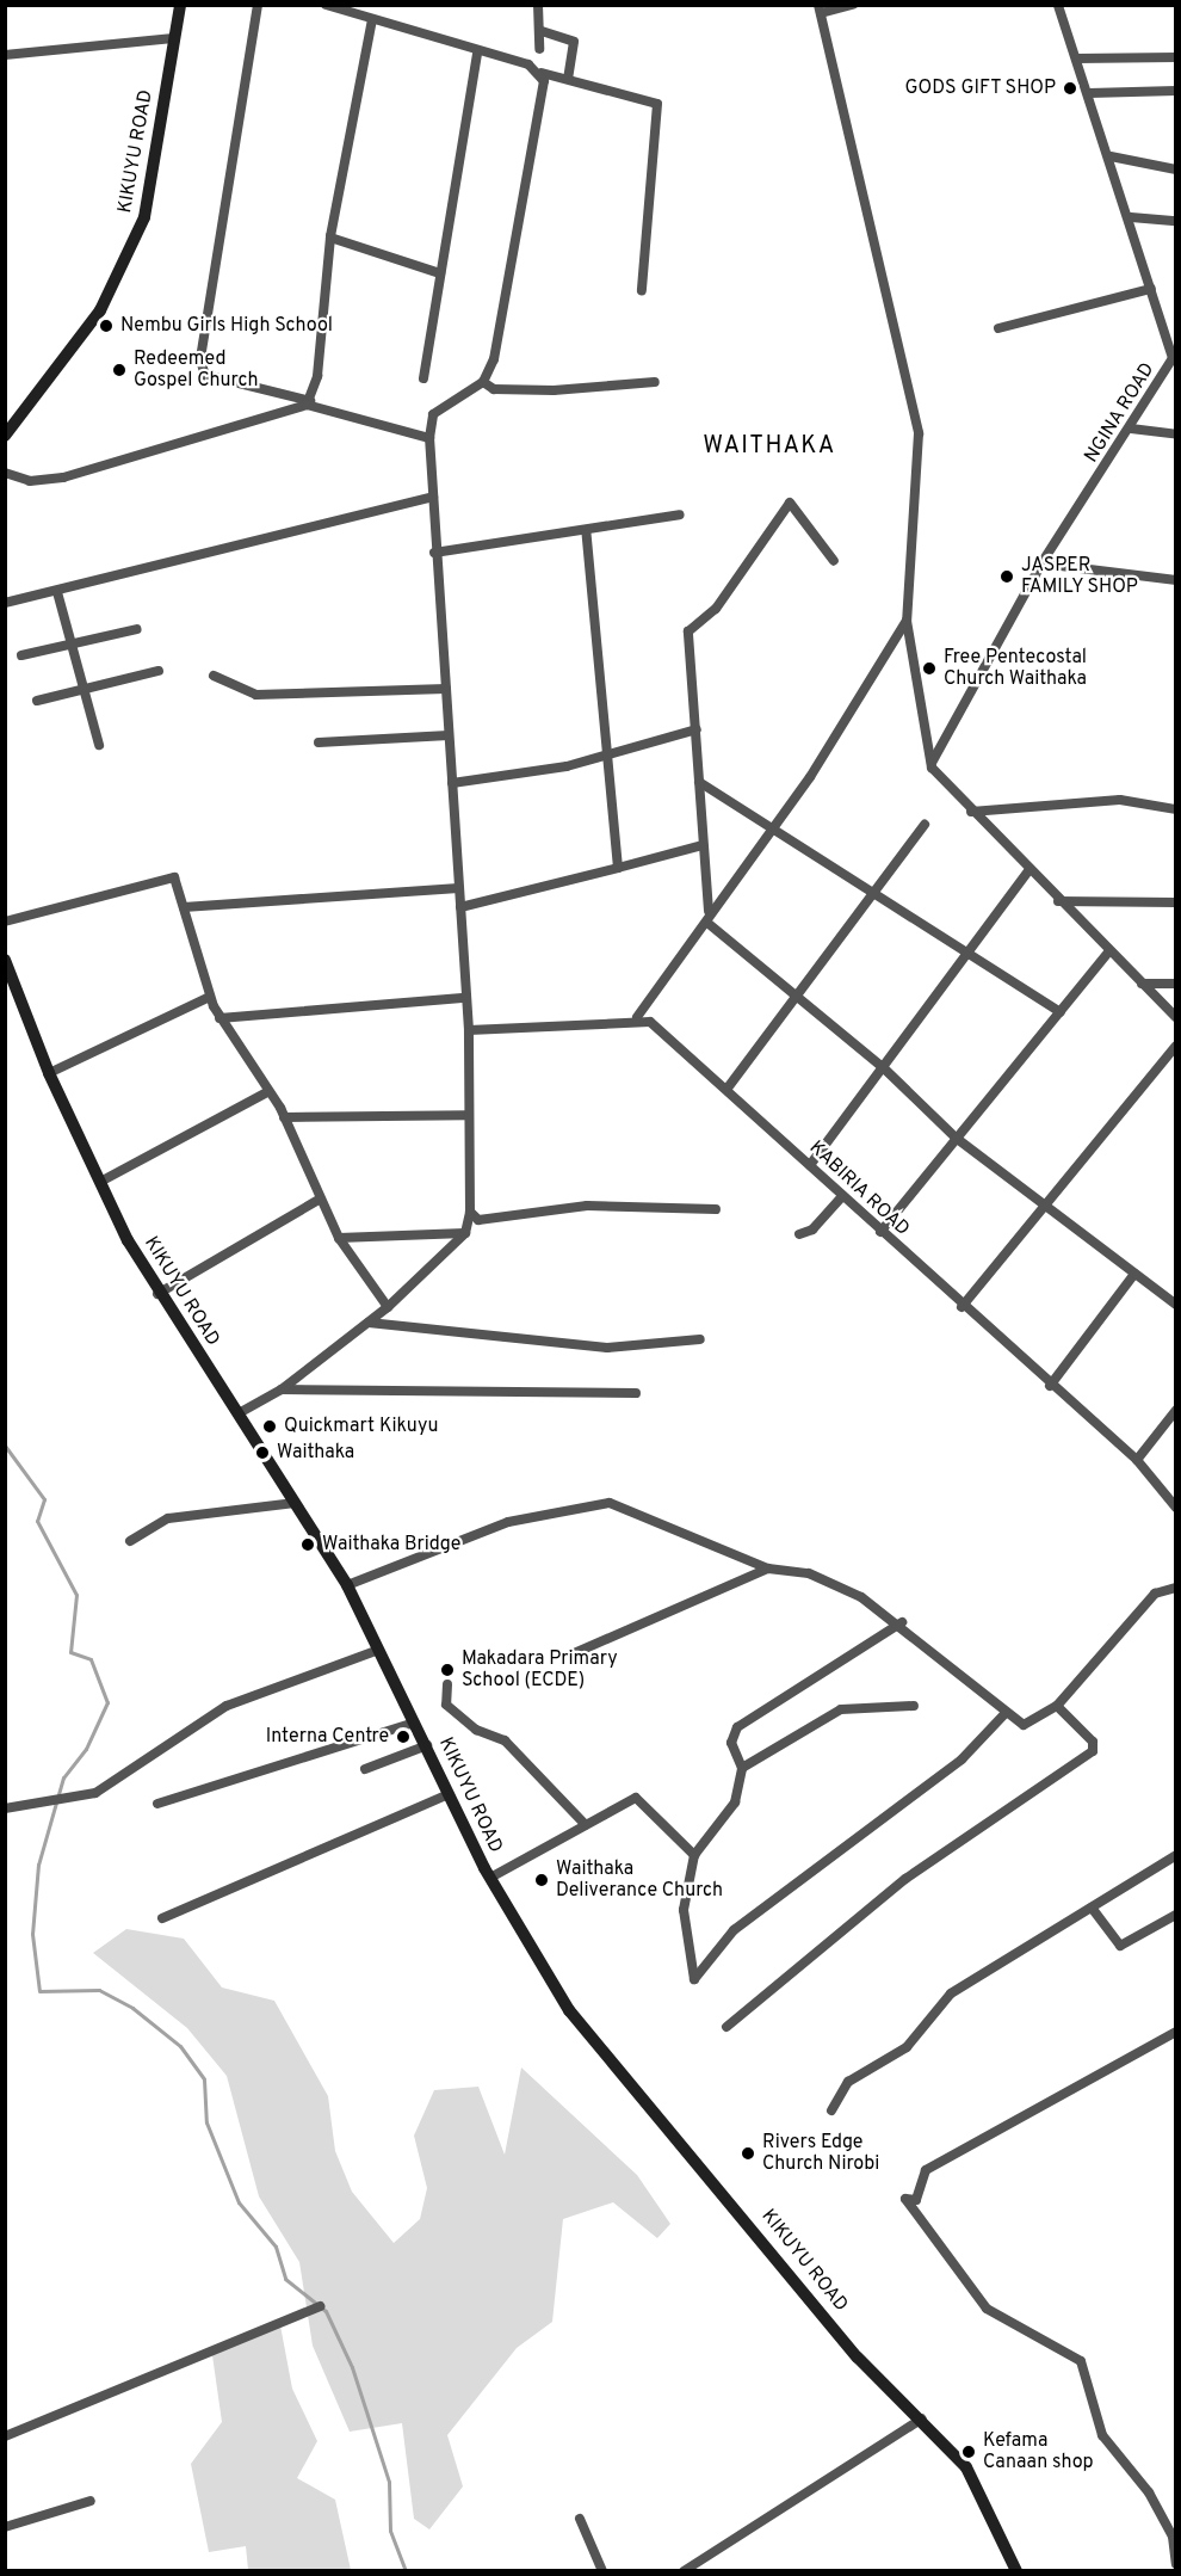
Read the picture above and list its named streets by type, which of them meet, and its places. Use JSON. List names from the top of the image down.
{
  "streets": {
    "main road": ["KIKUYU ROAD"],
    "street": ["NGINA ROAD", "KABIRIA ROAD"]
  },
  "districts": ["WAITHAKA"],
  "places": [
    "GODS GIFT SHOP",
    "Nembu Girls High School",
    "Redeemed Gospel Church",
    "JASPER FAMILY SHOP",
    "Free Pentecostal Church Waithaka",
    "Quickmart Kikuyu",
    "Waithaka",
    "Waithaka Bridge",
    "Makadara Primary School (ECDE)",
    "Interna Centre",
    "Waithaka Deliverance Church",
    "Rivers Edge Church Nirobi",
    "Kefama Canaan shop"
  ]
}
